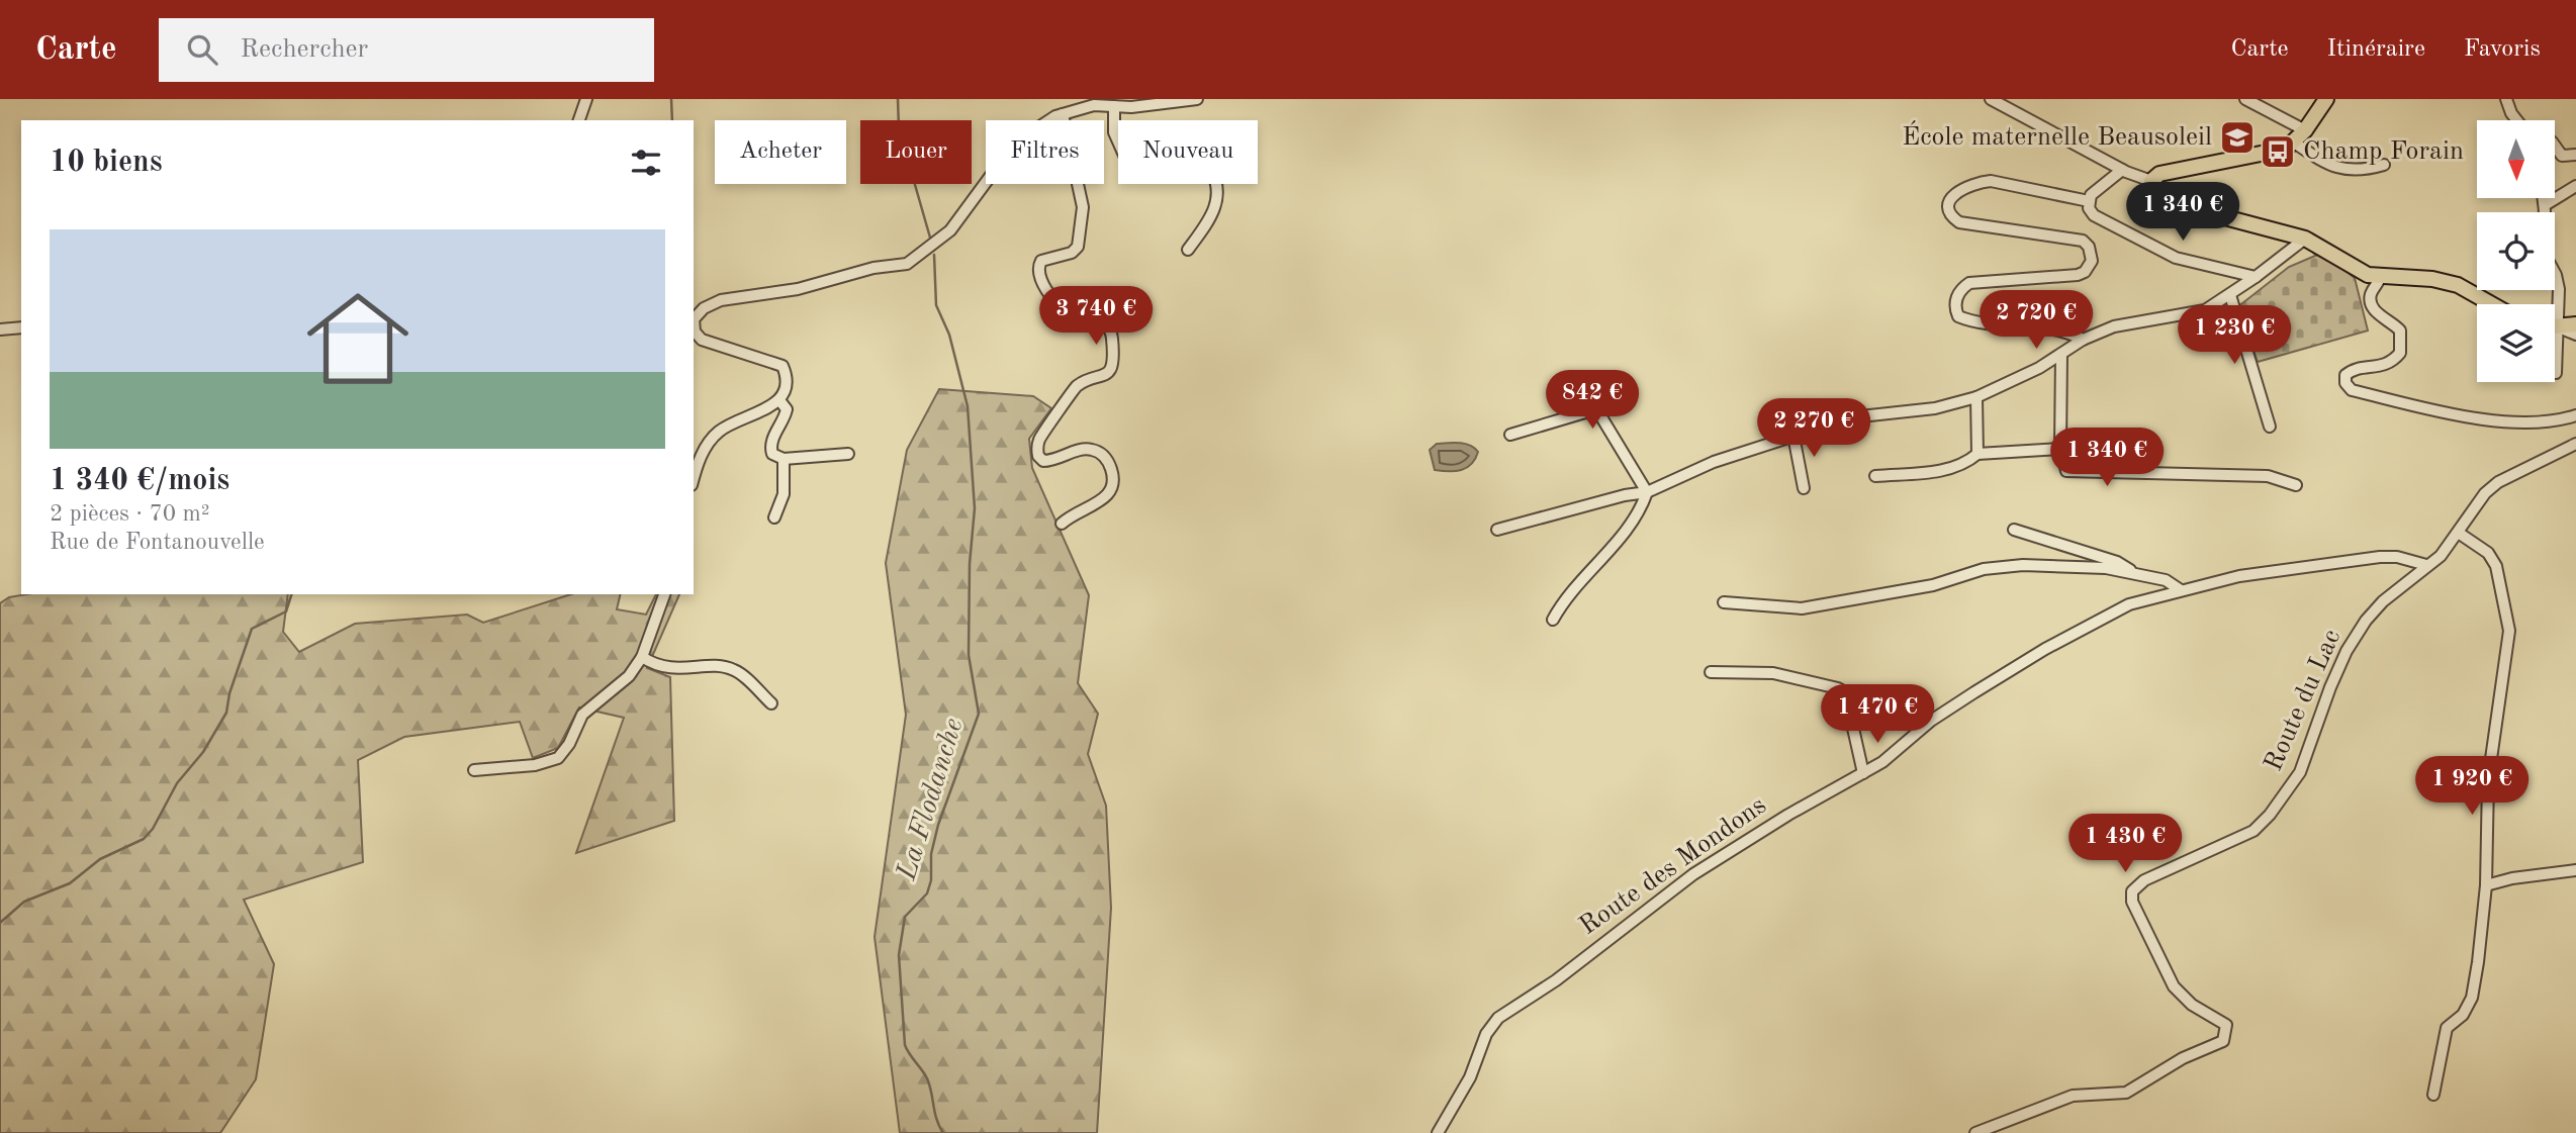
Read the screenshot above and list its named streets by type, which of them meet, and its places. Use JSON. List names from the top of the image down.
{
  "streets": {
    "street": ["Route du Lac", "Route des Mondons"]
  },
  "crossings": [
    ["Route du Lac", "Route des Mondons"]
  ],
  "water": ["La Flodanche"],
  "places": {
    "school or university": ["École maternelle Beausoleil"],
    "bus stop": ["Champ Forain"]
  },
  "north": "bottom",
  "page": {
    "header": "Carte",
    "search": "Rechercher",
    "nav": ["Carte", "Itinéraire", "Favoris"],
    "chip": [
      "Acheter",
      "Louer",
      "Filtres",
      "Nouveau"
    ],
    "heading": "10 biens",
    "price": [
      "1 340 €",
      "3 740 €",
      "2 720 €",
      "1 230 €",
      "842 €",
      "2 270 €",
      "1 340 €",
      "1 470 €",
      "1 920 €",
      "1 430 €"
    ],
    "list": [
      {
        "name": "1 340 €/mois",
        "note": "2 pièces · 70 m² · Rue de Fontanouvelle"
      }
    ]
  }
}
